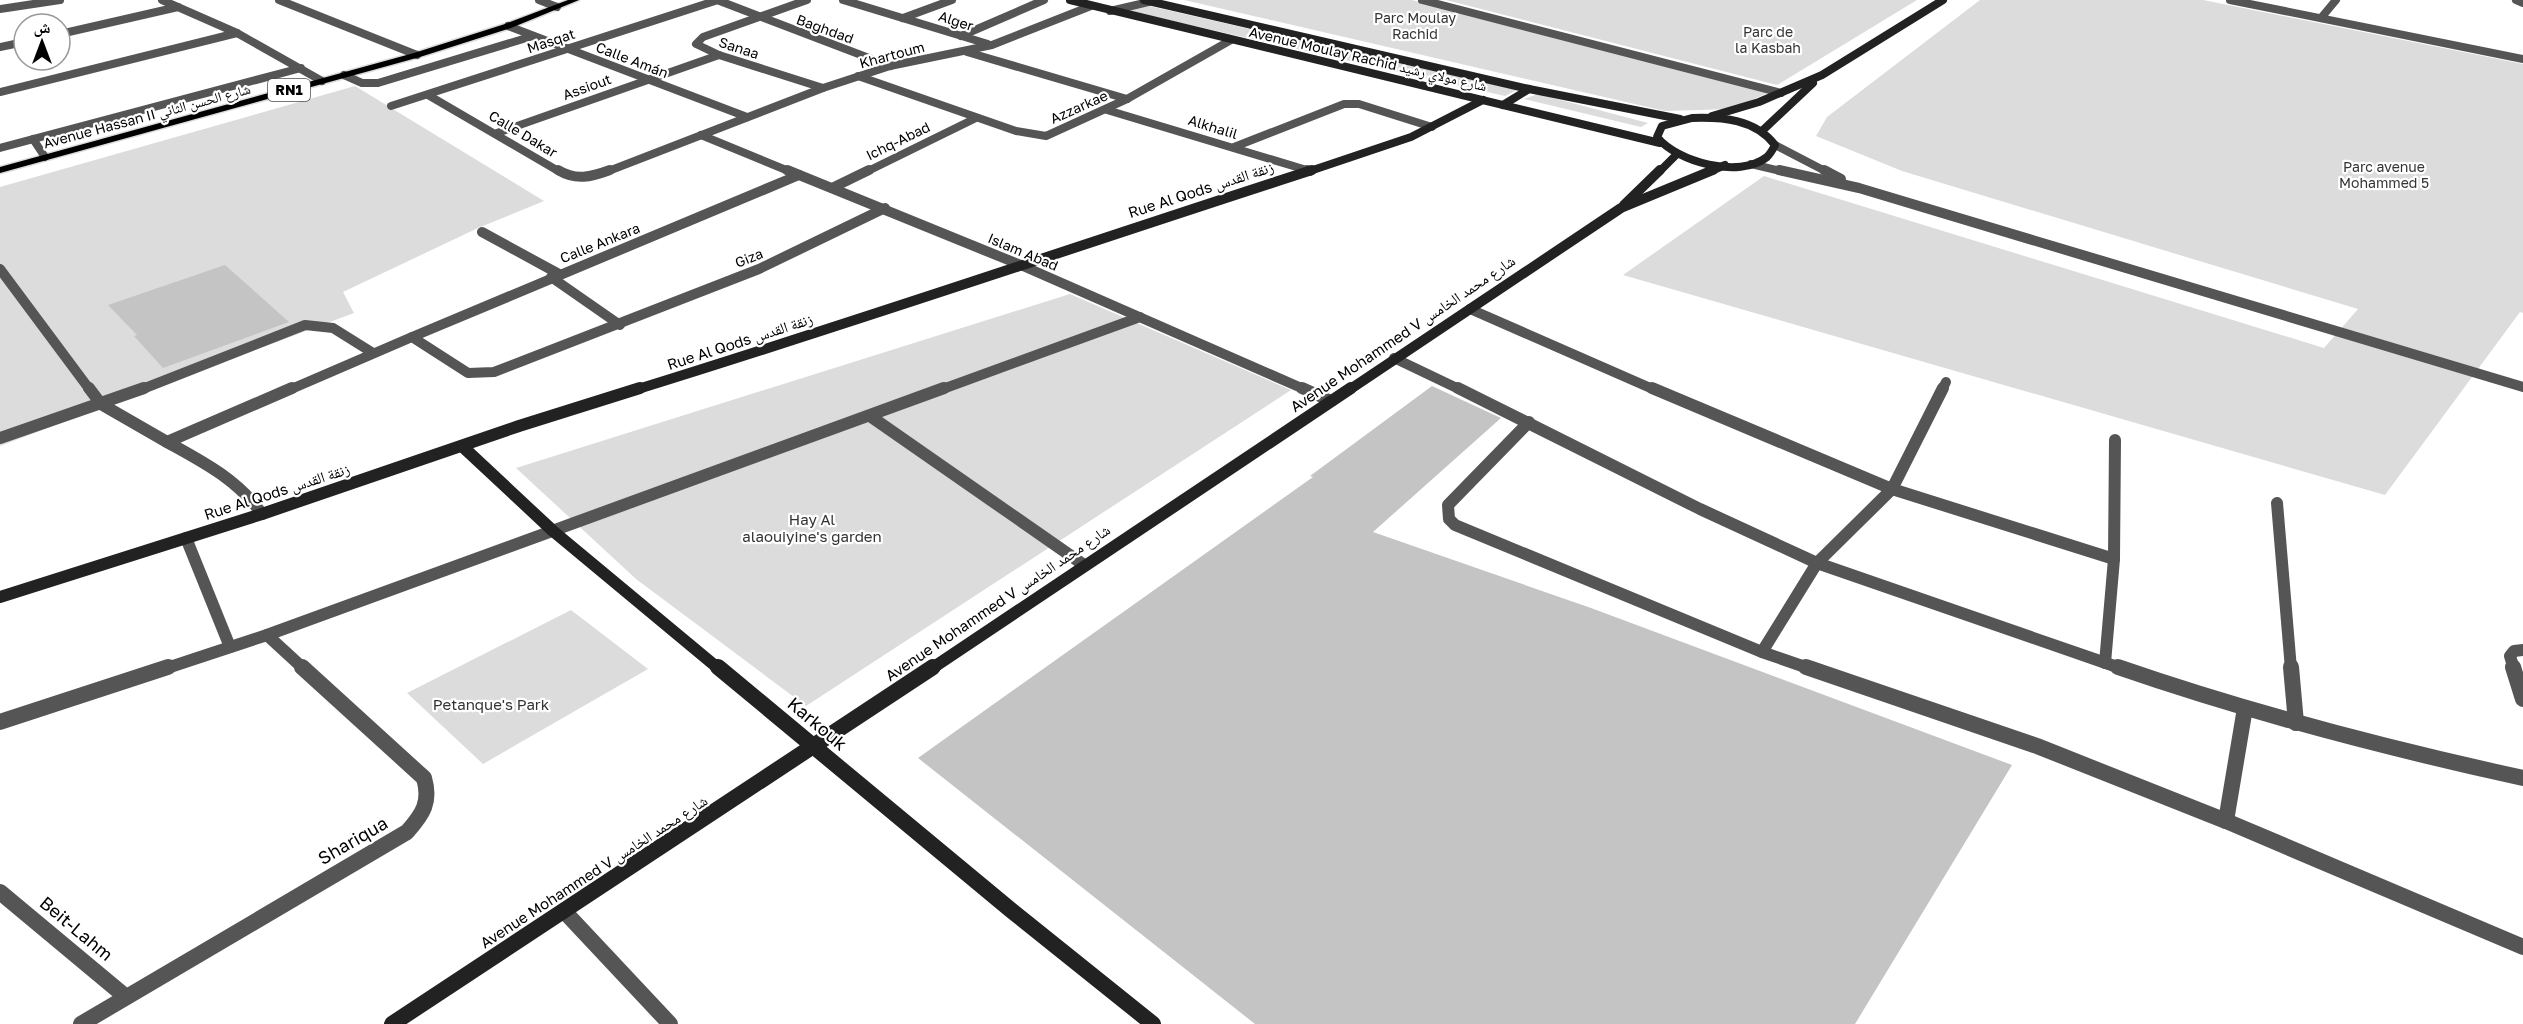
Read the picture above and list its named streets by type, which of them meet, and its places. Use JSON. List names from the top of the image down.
{
  "streets": {
    "main road": [
      "Avenue Moulay Rachid شارع مولاي رشيد",
      "RN1",
      "Avenue Hassan II شارع الحسن الثاني",
      "Rue Al Qods زنقة القدس",
      "Avenue Mohammed V شارع محمد الخامس",
      "Karkouk"
    ],
    "street": [
      "Alger",
      "Baghdad",
      "Masqat",
      "Sanaa",
      "Khartoum",
      "Calle Amán",
      "Assiout",
      "Azzarkae",
      "Alkhalil",
      "Calle Dakar",
      "Ichq-Abad",
      "Calle Ankara",
      "Islam Abad",
      "Giza",
      "Shariqua",
      "Beit-Lahm"
    ]
  },
  "crossings": [
    ["Alger", "Khartoum"],
    ["Baghdad", "Masqat"],
    ["Baghdad", "Sanaa"],
    ["Baghdad", "Khartoum"],
    ["Masqat", "Calle Amán"],
    ["Masqat", "Calle Dakar"],
    ["Sanaa", "Khartoum"],
    ["Sanaa", "Assiout"],
    ["Khartoum", "Avenue Moulay Rachid شارع مولاي رشيد"],
    ["Khartoum", "Calle Amán"],
    ["Khartoum", "Azzarkae"],
    ["Khartoum", "Calle Dakar"],
    ["Khartoum", "Islam Abad"],
    ["Avenue Moulay Rachid شارع مولاي رشيد", "Azzarkae"],
    ["Avenue Moulay Rachid شارع مولاي رشيد", "Rue Al Qods زنقة القدس"],
    ["Calle Amán", "Assiout"],
    ["Calle Amán", "Avenue Hassan II شارع الحسن الثاني"],
    ["Assiout", "Calle Dakar"],
    ["Azzarkae", "Alkhalil"],
    ["Azzarkae", "Ichq-Abad"],
    ["Alkhalil", "Rue Al Qods زنقة القدس"],
    ["Calle Dakar", "Islam Abad"],
    ["Ichq-Abad", "Islam Abad"],
    ["Rue Al Qods زنقة القدس", "Islam Abad"],
    ["Rue Al Qods زنقة القدس", "Karkouk"],
    ["Calle Ankara", "Islam Abad"],
    ["Calle Ankara", "Giza"],
    ["Islam Abad", "Giza"],
    ["Islam Abad", "Avenue Mohammed V شارع محمد الخامس"],
    ["Avenue Mohammed V شارع محمد الخامس", "Karkouk"],
    ["Shariqua", "Beit-Lahm"]
  ],
  "parks": [
    "Parc Moulay Rachid",
    "Parc de la Kasbah",
    "Parc avenue Mohammed 5",
    "Hay Al alaouiyine's garden",
    "Petanque's Park"
  ],
  "north": "top"
}
